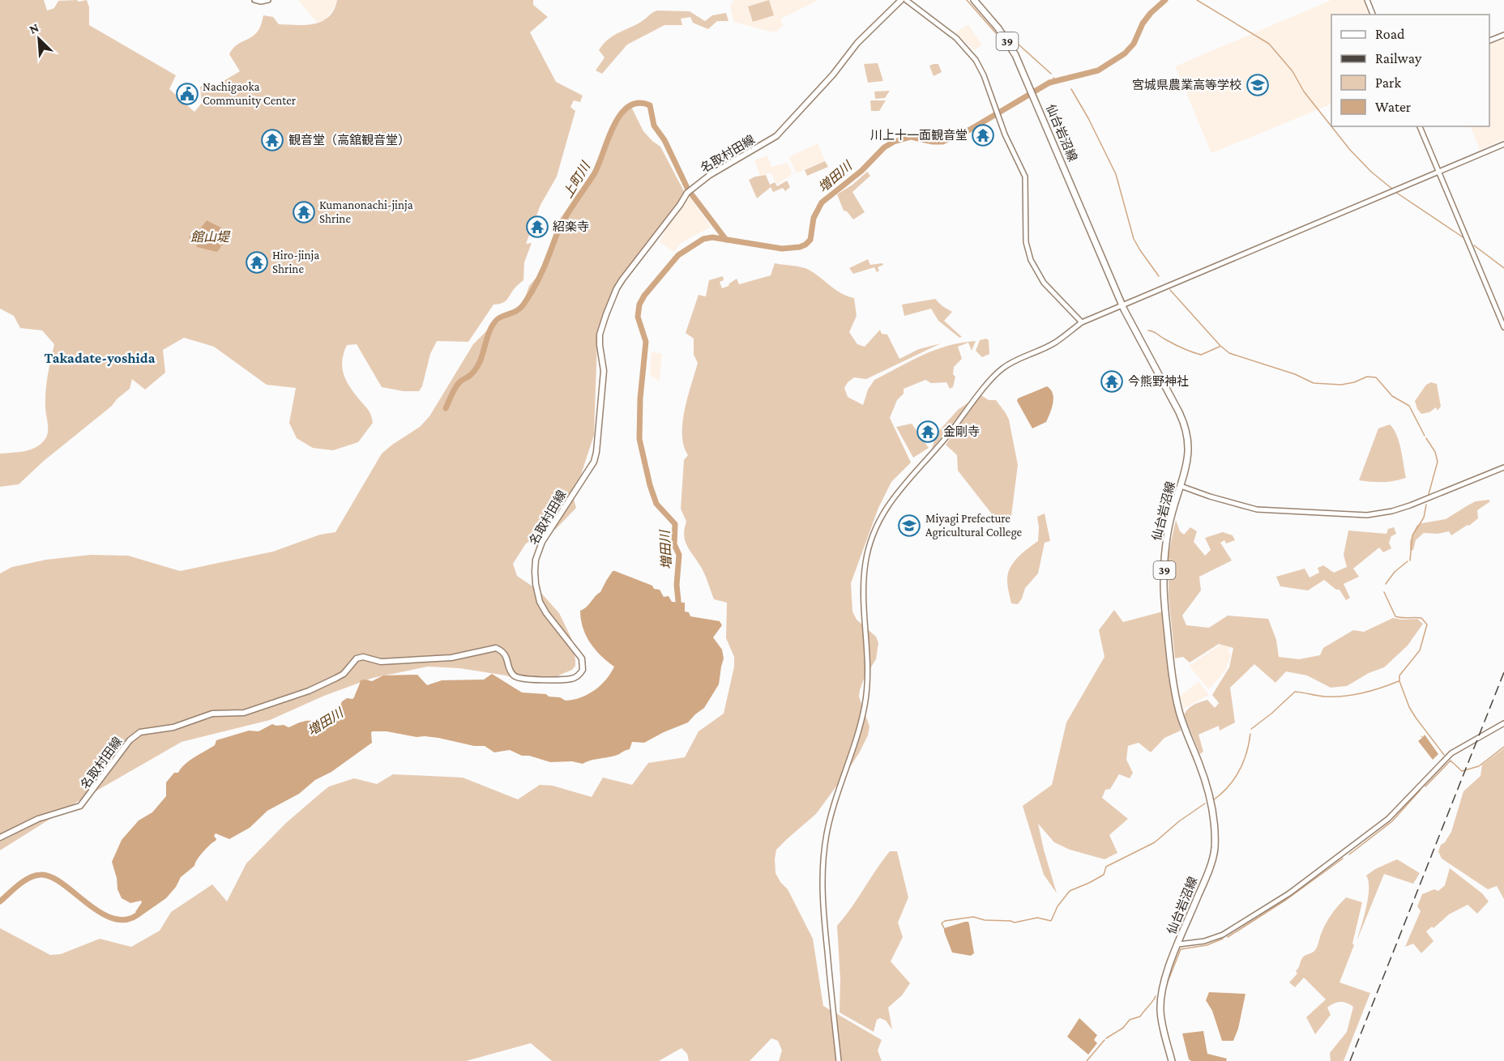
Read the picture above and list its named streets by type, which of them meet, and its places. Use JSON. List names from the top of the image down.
{
  "streets": {
    "main road": ["39", "仙台岩沼線", "名取村田線"]
  },
  "districts": ["Takadate-yoshida"],
  "water": ["増田川", "上町川", "館山堤"],
  "places": {
    "school or university": ["宮城県農業高等学校", "Miyagi Prefecture Agricultural College"],
    "public building": ["Nachigaoka Community Center"],
    "temple": [
      "川上十一面観音堂",
      "観音堂（高舘観音堂）",
      "Kumanonachi-jinja Shrine",
      "紹楽寺",
      "Hiro-jinja Shrine",
      "今熊野神社",
      "金剛寺"
    ]
  },
  "legend": [
    "Road",
    "Railway",
    "Park",
    "Water"
  ],
  "north": "top left"
}
